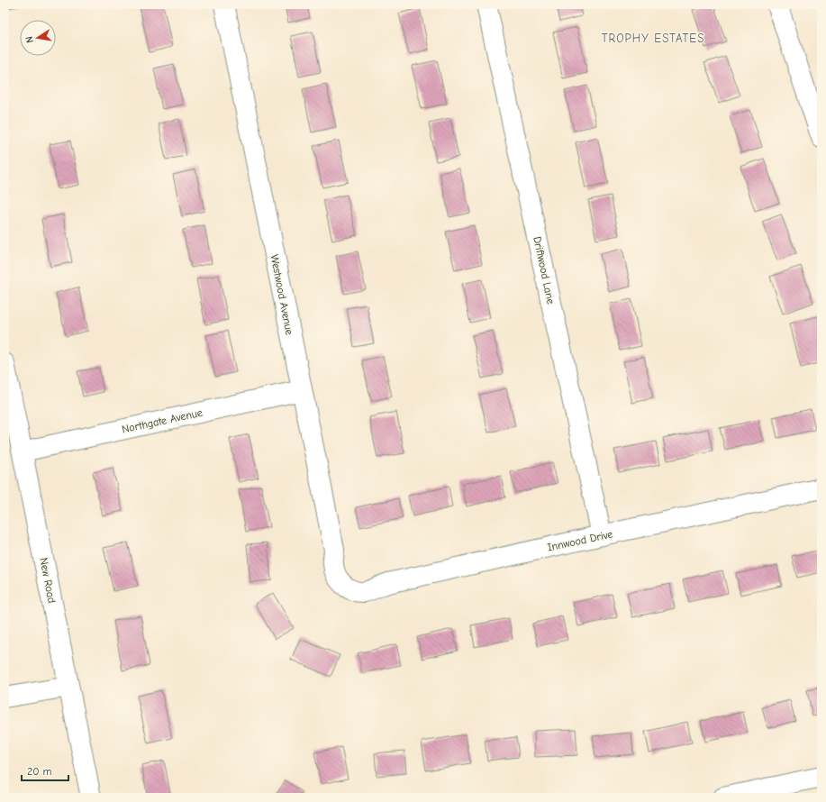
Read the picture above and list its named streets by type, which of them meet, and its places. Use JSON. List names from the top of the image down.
{
  "streets": {
    "street": [
      "Driftwood Lane",
      "Westwood Avenue",
      "Northgate Avenue",
      "Innwood Drive",
      "New Road"
    ]
  },
  "crossings": [
    ["Driftwood Lane", "Innwood Drive"],
    ["Westwood Avenue", "Northgate Avenue"],
    ["Westwood Avenue", "Innwood Drive"],
    ["Northgate Avenue", "New Road"]
  ],
  "districts": ["TROPHY ESTATES"],
  "scale_bar": "20 m",
  "north": "left"
}
